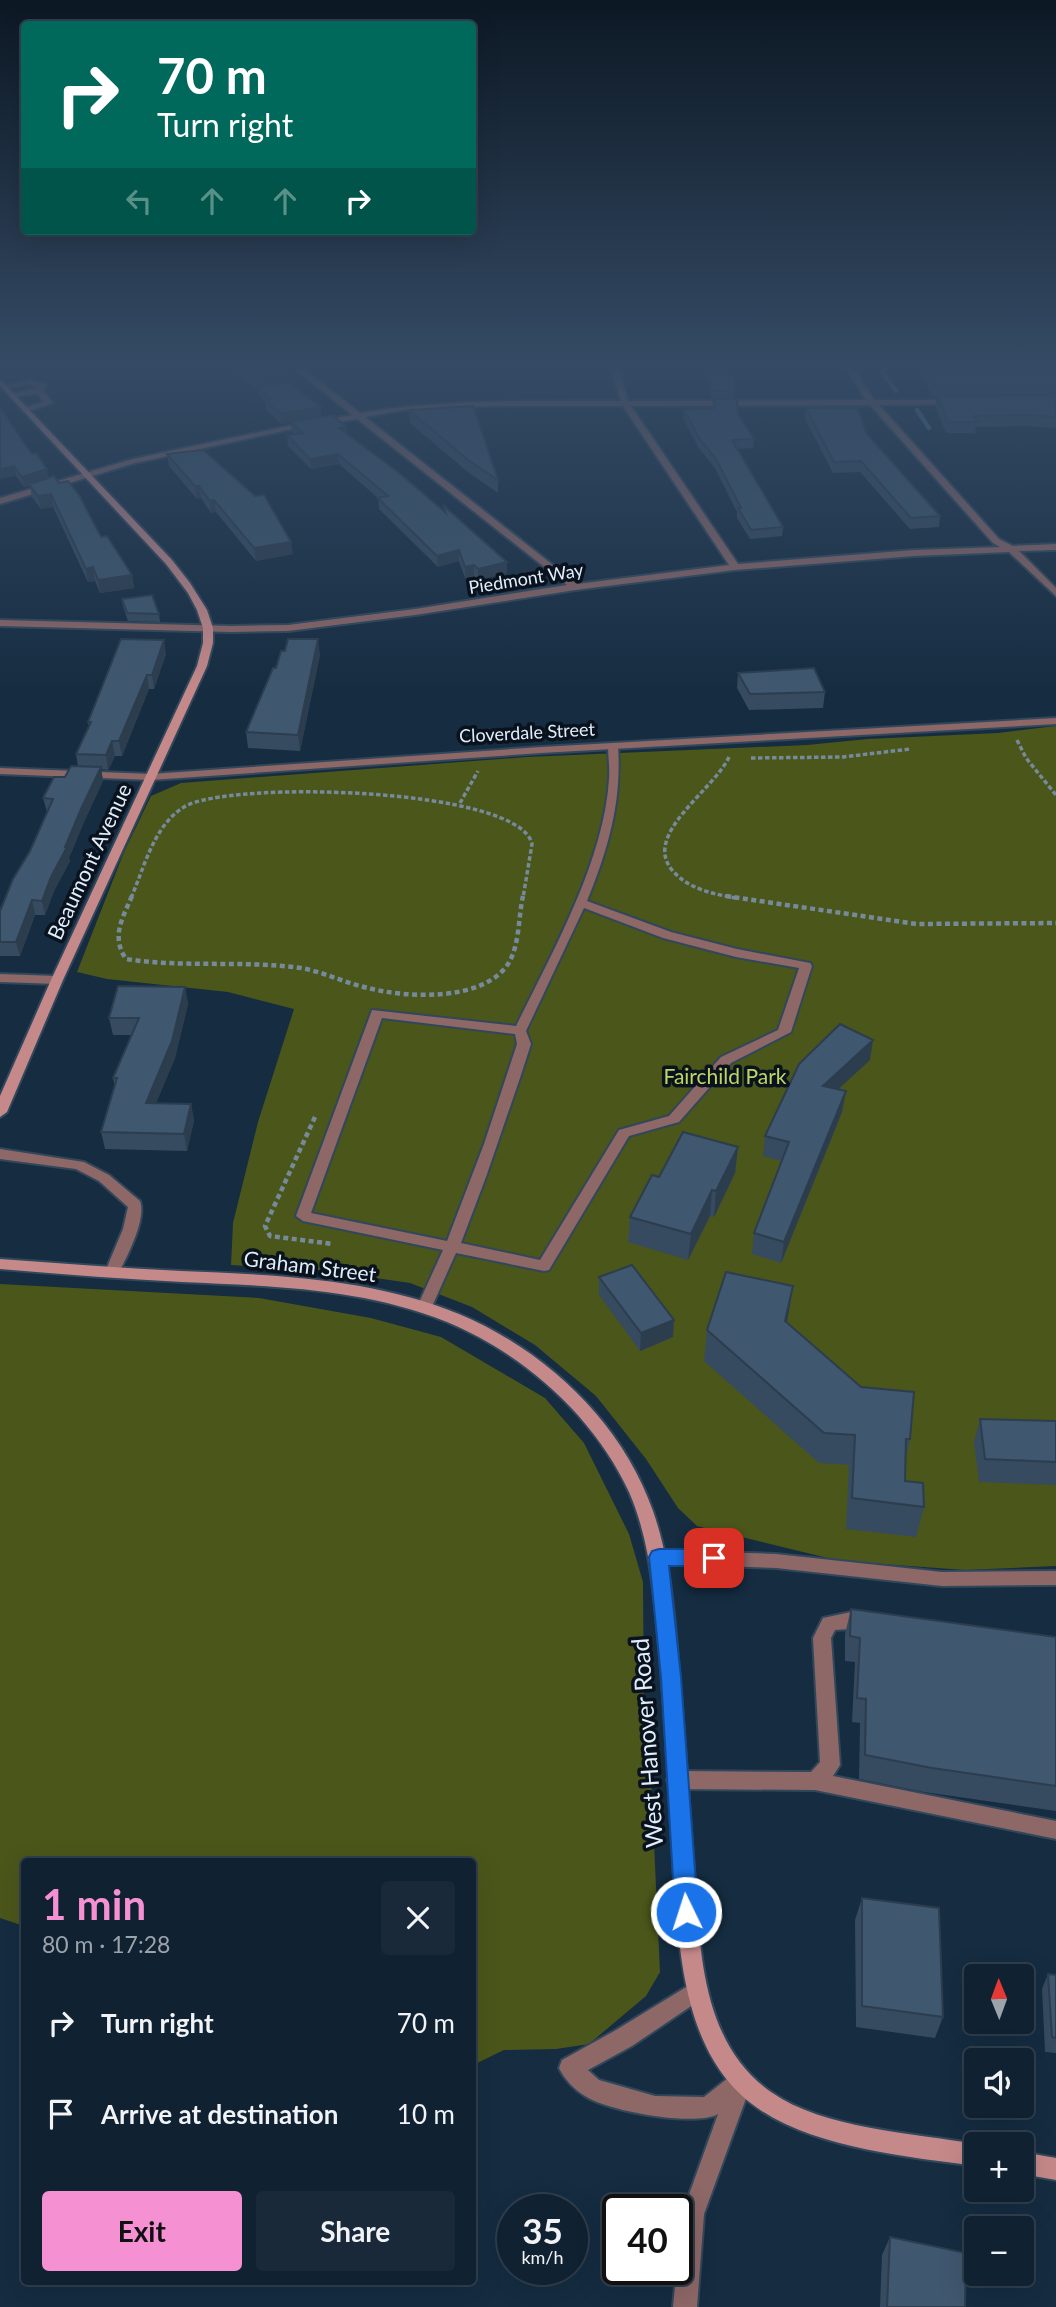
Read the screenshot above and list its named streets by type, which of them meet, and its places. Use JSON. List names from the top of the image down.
{
  "streets": {
    "street": [
      "Piedmont Way",
      "Cloverdale Street",
      "Beaumont Avenue",
      "Graham Street",
      "West Hanover Road"
    ]
  },
  "crossings": [
    ["Piedmont Way", "Beaumont Avenue"],
    ["Cloverdale Street", "Beaumont Avenue"],
    ["Graham Street", "West Hanover Road"]
  ],
  "parks": ["Fairchild Park"],
  "north": "top",
  "page": {
    "turn": ["70 m", "Turn right"],
    "heading": ["1 min", "80 m · 17:28"],
    "map_buttons": ["+", "−"],
    "list": [
      {
        "name": "Turn right",
        "value": "70 m"
      },
      {
        "name": "Arrive at destination",
        "value": "10 m"
      }
    ],
    "buttons": ["Exit", "Share"],
    "speed": "35 km/h",
    "limit": "40"
  }
}
